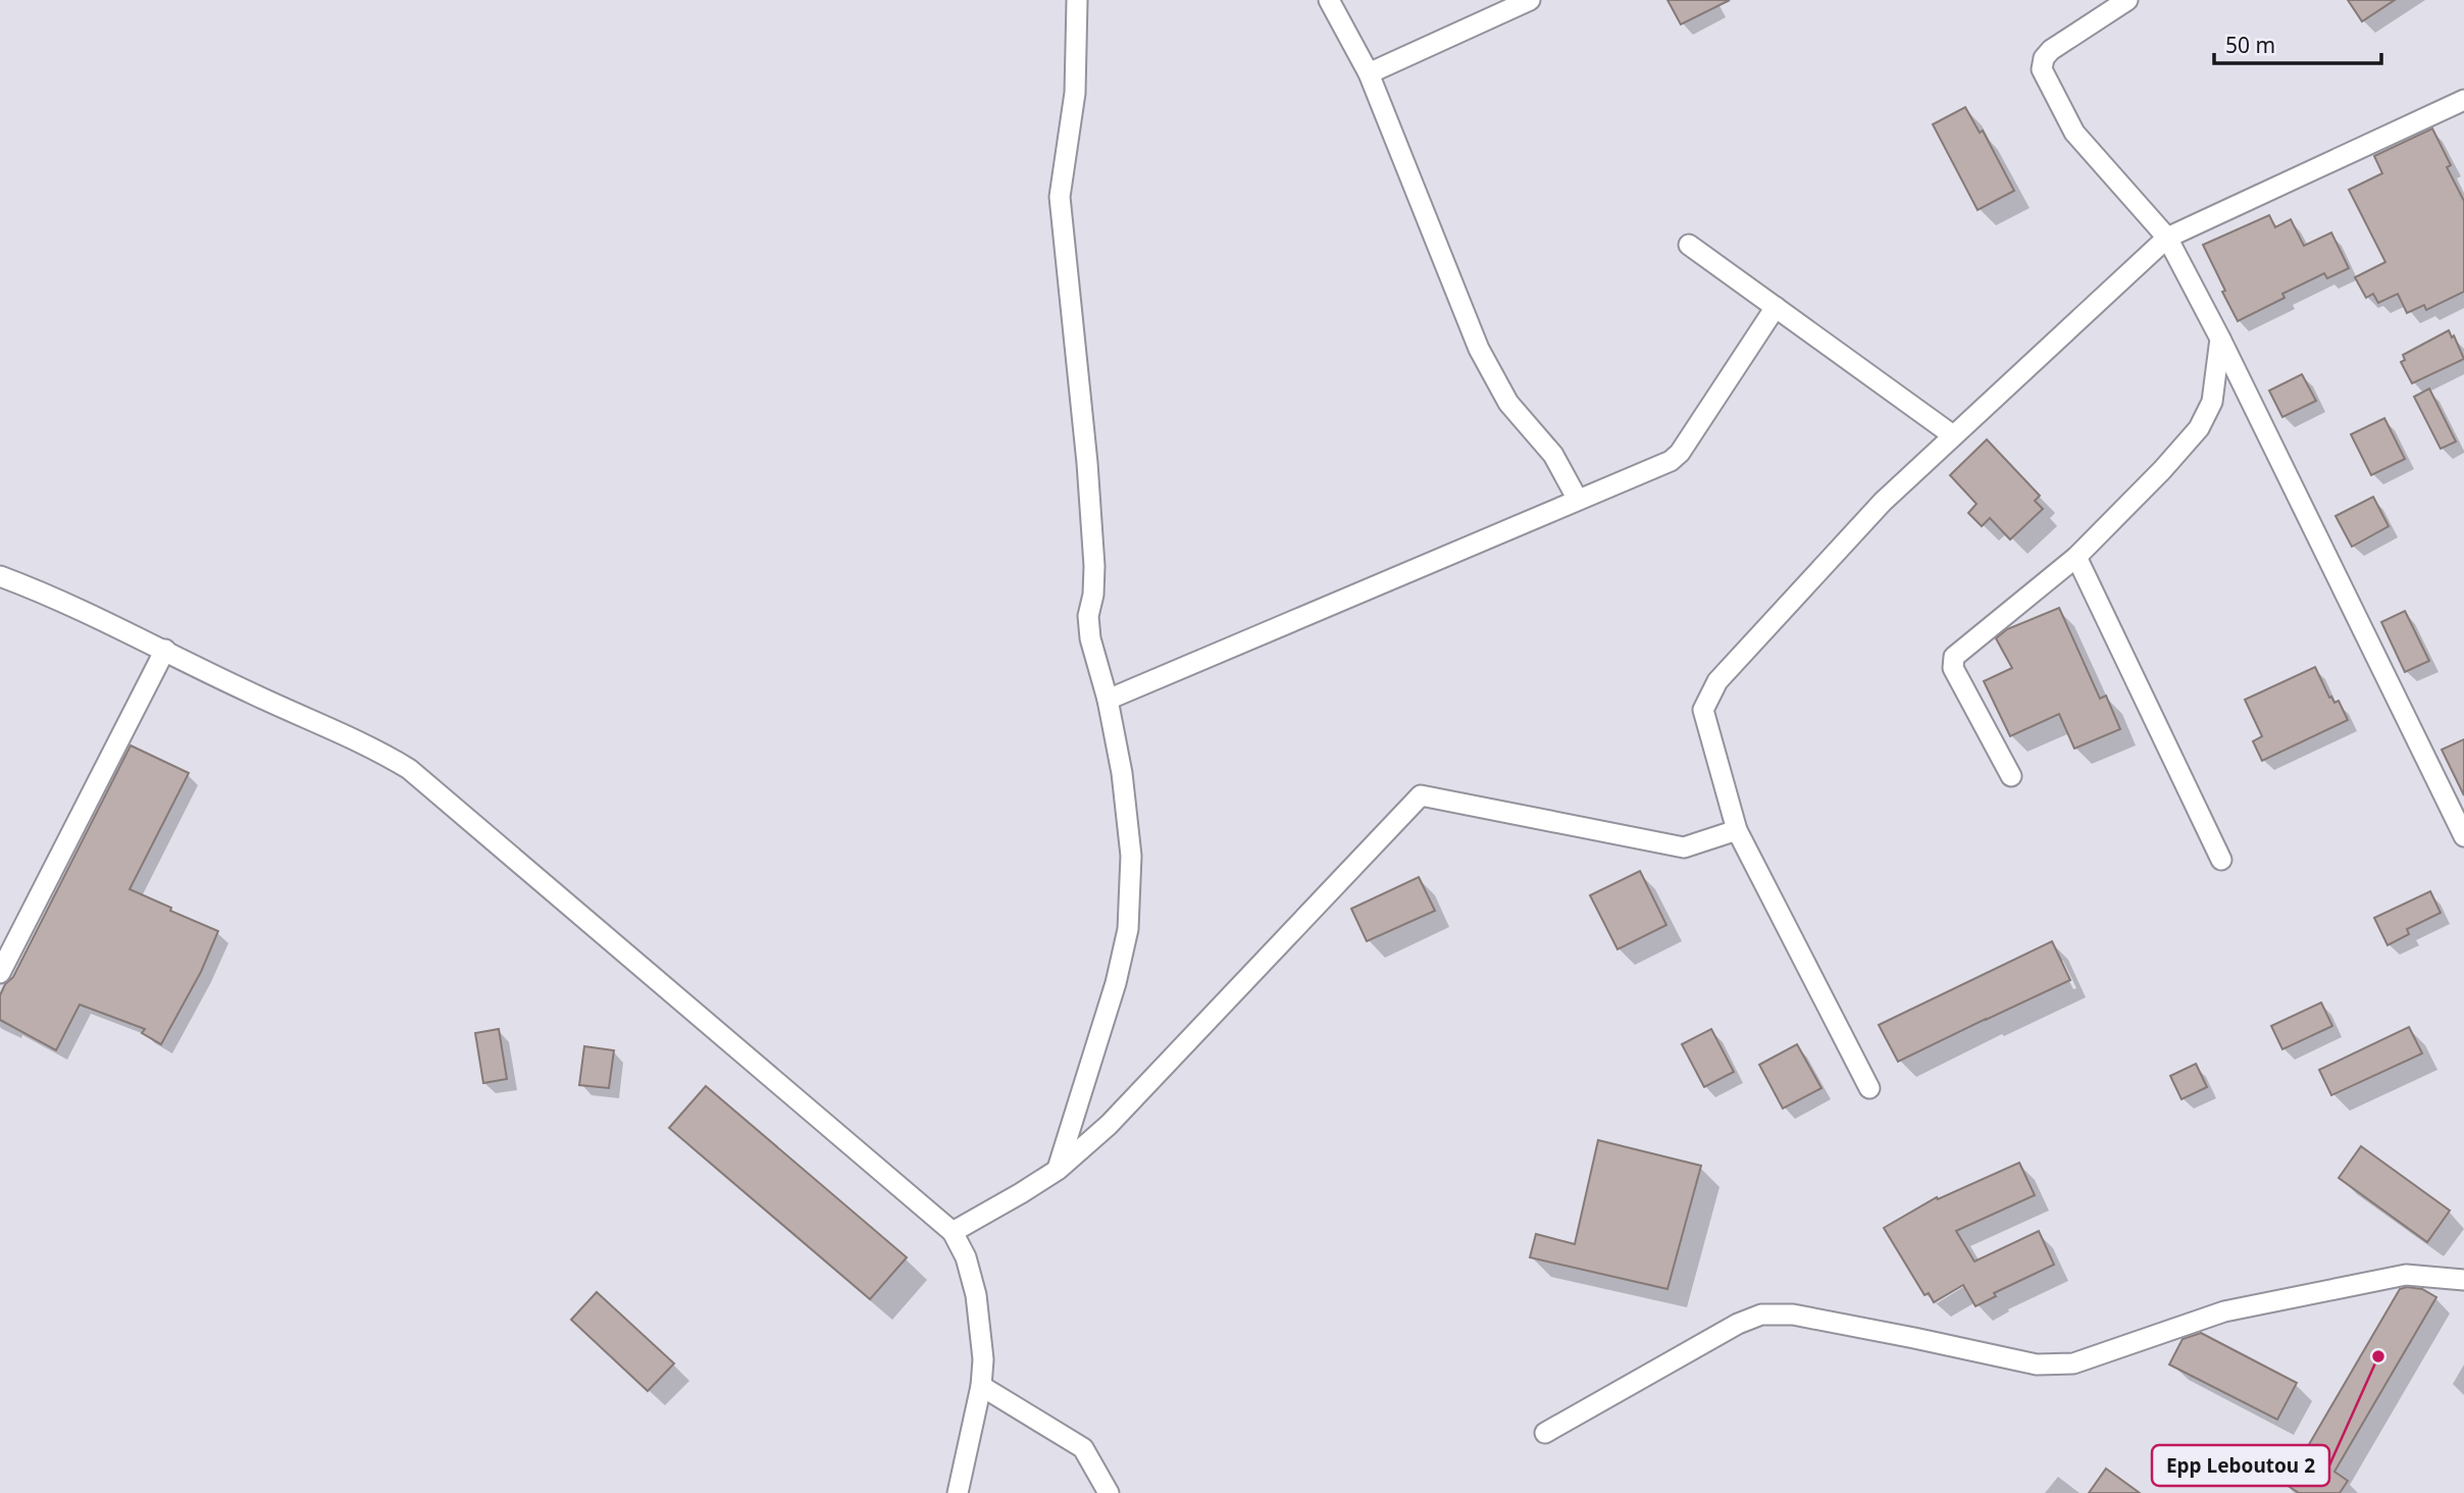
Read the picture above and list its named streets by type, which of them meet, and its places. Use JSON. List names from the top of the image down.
{
  "places": ["Epp Leboutou 2"],
  "scale_bar": "50 m"
}
